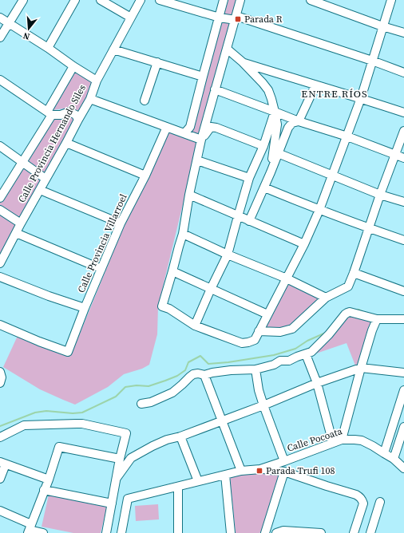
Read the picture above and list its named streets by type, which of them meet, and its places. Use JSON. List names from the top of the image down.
{
  "streets": {
    "street": ["Calle Provincia Hernando Siles", "Calle Provincia Villarroel", "Calle Pocoata"]
  },
  "districts": ["ENTRE RÍOS"],
  "places": {
    "transit": ["Parada R", "Parada Trufi 108"]
  },
  "north": "bottom"
}
